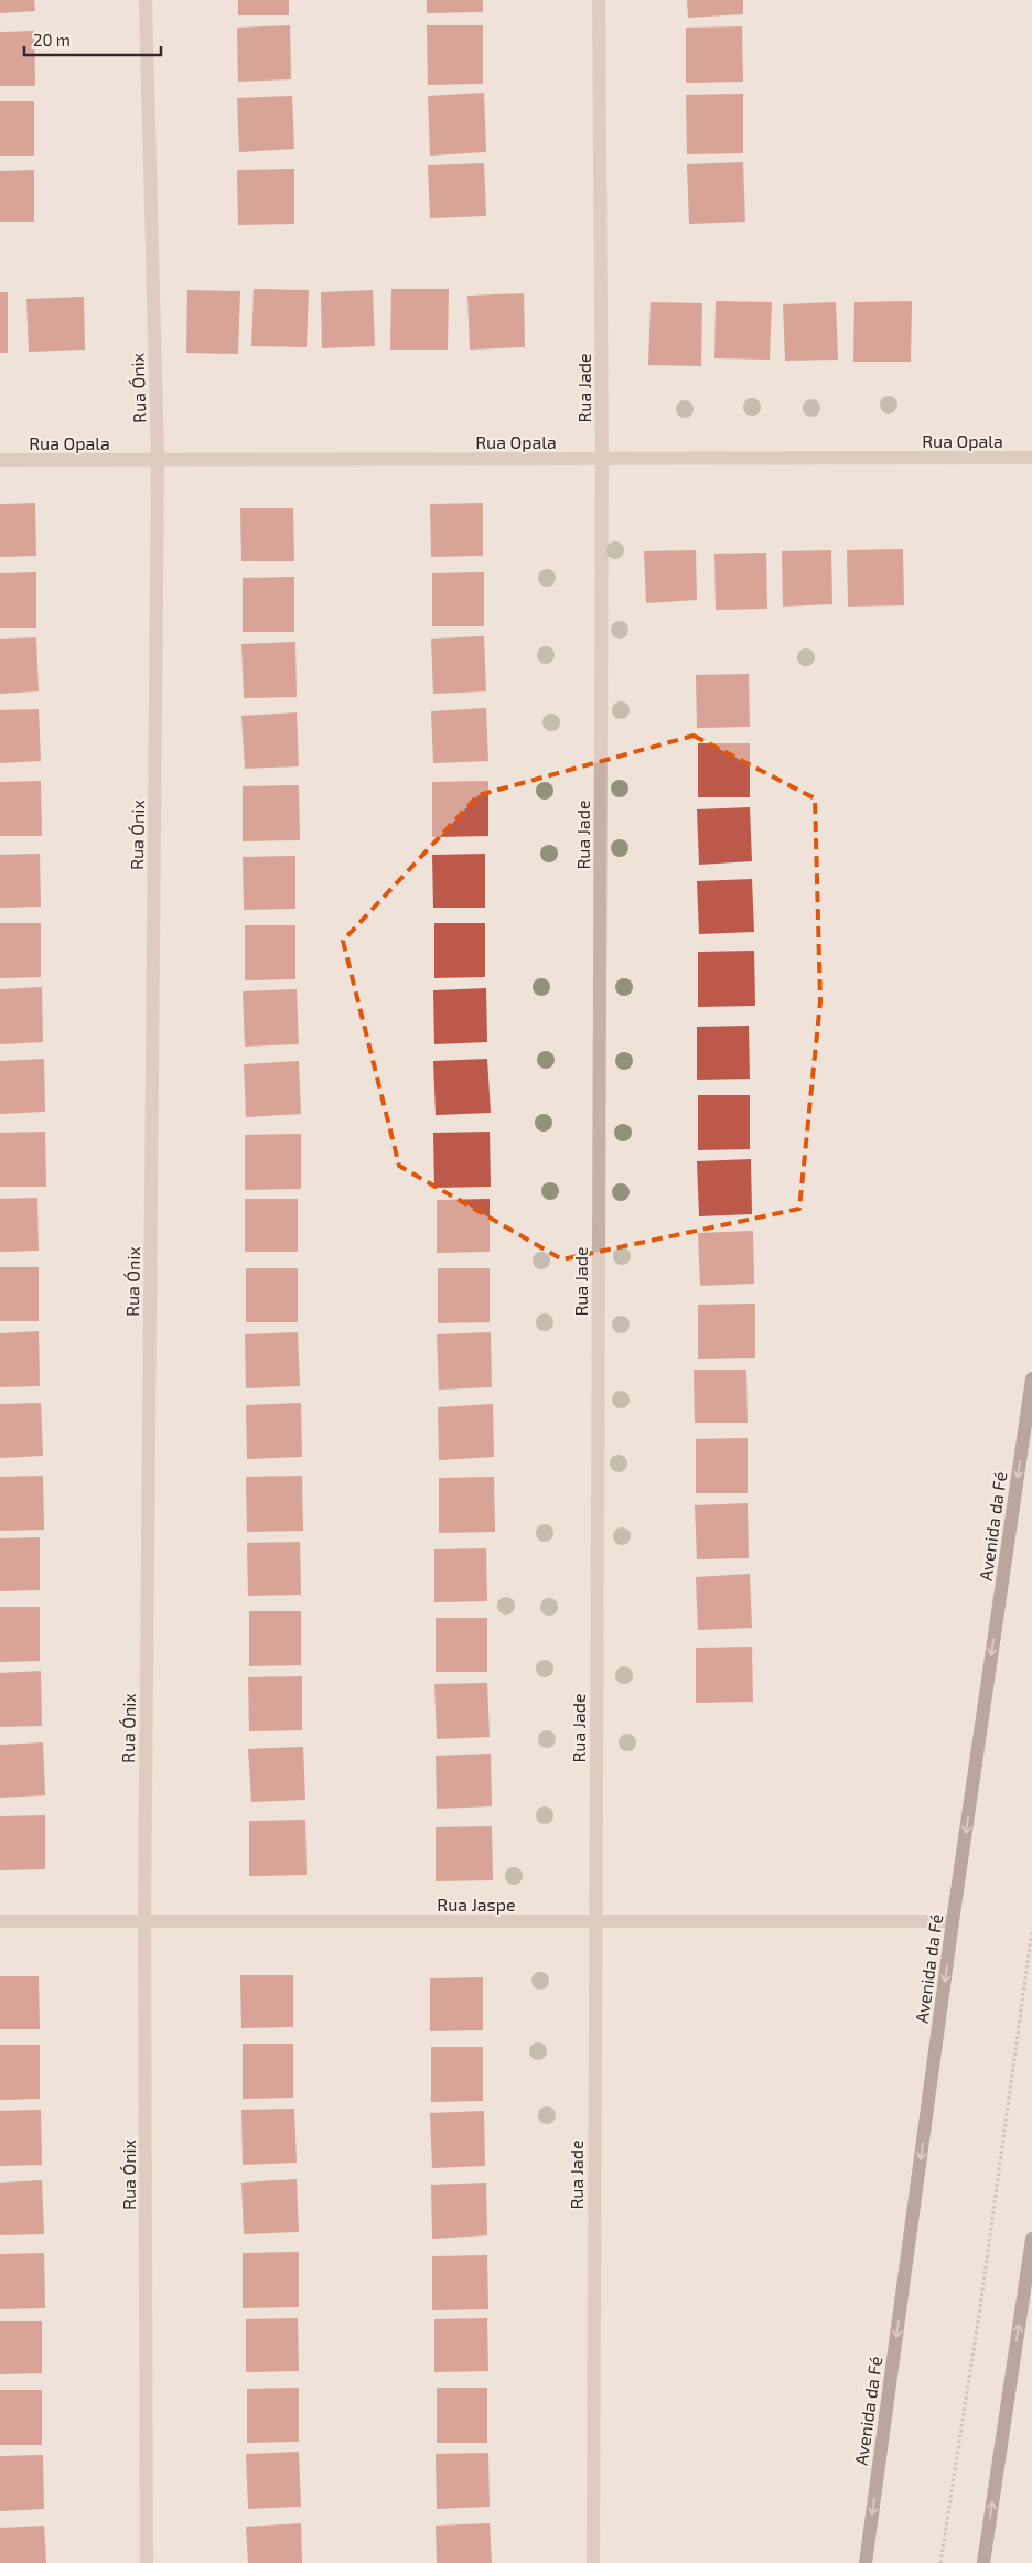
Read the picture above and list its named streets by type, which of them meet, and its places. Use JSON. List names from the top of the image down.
{
  "streets": {
    "main road": ["Avenida da Fé"],
    "street": [
      "Rua Ónix",
      "Rua Jade",
      "Rua Opala",
      "Rua Jaspe"
    ]
  },
  "crossings": [
    ["Rua Ónix", "Rua Opala"],
    ["Rua Ónix", "Rua Jaspe"],
    ["Rua Jade", "Rua Opala"],
    ["Rua Jade", "Rua Jaspe"],
    ["Avenida da Fé", "Rua Jaspe"]
  ],
  "one_way": ["Avenida da Fé"],
  "scale_bar": "20 m"
}
